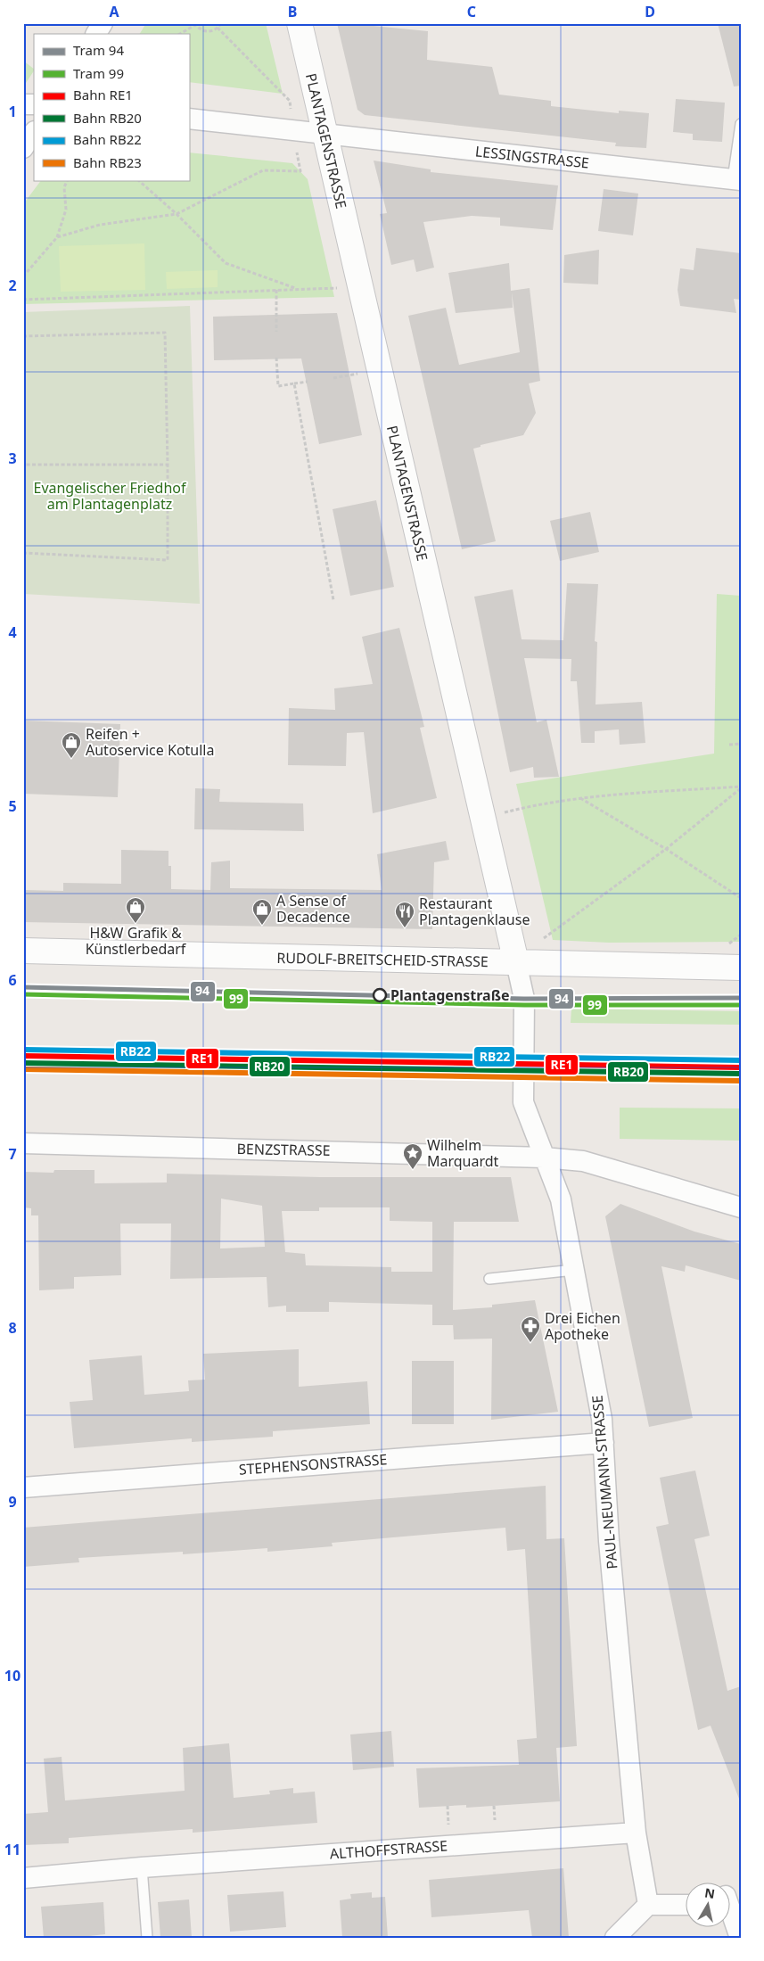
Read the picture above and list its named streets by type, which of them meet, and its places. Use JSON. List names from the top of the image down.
{
  "streets": {
    "street": [
      "PLANTAGENSTRASSE",
      "LESSINGSTRASSE",
      "RUDOLF-BREITSCHEID-STRASSE",
      "BENZSTRASSE",
      "STEPHENSONSTRASSE",
      "PAUL-NEUMANN-STRASSE",
      "ALTHOFFSTRASSE"
    ]
  },
  "crossings": [
    ["PLANTAGENSTRASSE", "LESSINGSTRASSE"],
    ["PLANTAGENSTRASSE", "RUDOLF-BREITSCHEID-STRASSE"],
    ["PLANTAGENSTRASSE", "PAUL-NEUMANN-STRASSE"],
    ["RUDOLF-BREITSCHEID-STRASSE", "PAUL-NEUMANN-STRASSE"],
    ["BENZSTRASSE", "PAUL-NEUMANN-STRASSE"],
    ["STEPHENSONSTRASSE", "PAUL-NEUMANN-STRASSE"],
    ["PAUL-NEUMANN-STRASSE", "ALTHOFFSTRASSE"]
  ],
  "parks": ["Evangelischer Friedhof am Plantagenplatz"],
  "places": {
    "shop": ["Reifen + Autoservice Kotulla", "H&W Grafik & Künstlerbedarf", "A Sense of Decadence"],
    "restaurant": ["Restaurant Plantagenklause"],
    "other": ["Plantagenstraße"],
    "place": ["Wilhelm Marquardt"],
    "pharmacy": ["Drei Eichen Apotheke"]
  },
  "lines": [
    "tram line 94",
    "tram line 99",
    "rail line RB22",
    "rail line RE1",
    "rail line RB20",
    "rail line RB23"
  ],
  "legend": [
    "Tram 94",
    "Tram 99",
    "Bahn RE1",
    "Bahn RB20",
    "Bahn RB22",
    "Bahn RB23"
  ],
  "north": "top",
  "grid": {
    "columns": [
      "A",
      "B",
      "C",
      "D"
    ],
    "rows": [
      "1",
      "2",
      "3",
      "4",
      "5",
      "6",
      "7",
      "8",
      "9",
      "10",
      "11"
    ]
  }
}
